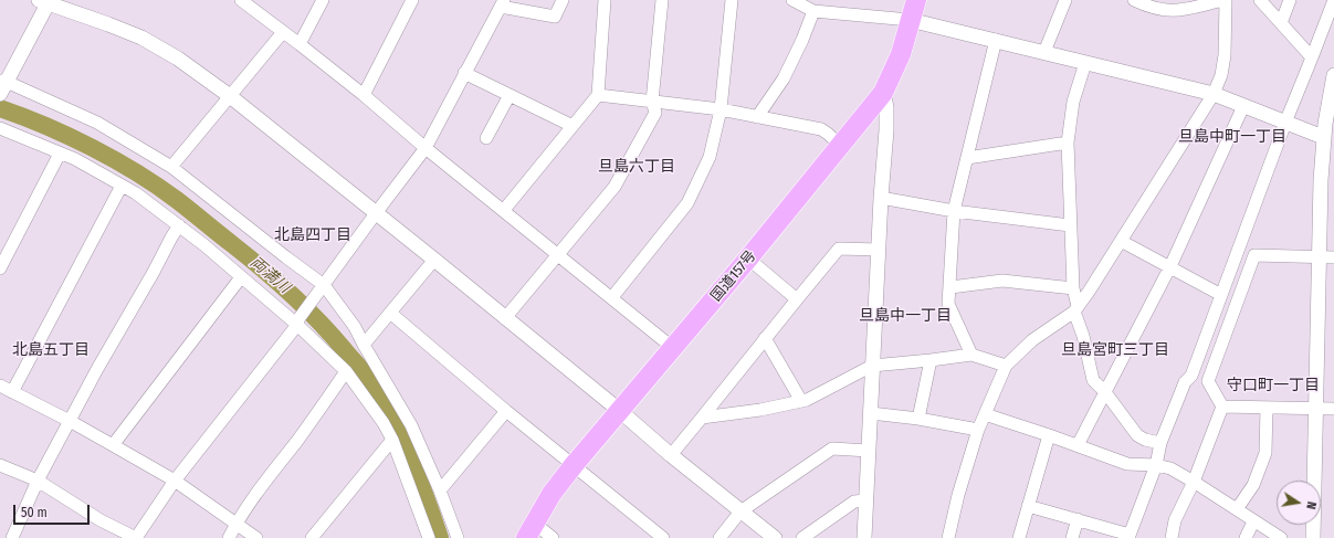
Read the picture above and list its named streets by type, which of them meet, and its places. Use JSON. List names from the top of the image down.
{
  "streets": {
    "highway": ["国道157号"]
  },
  "districts": [
    "旦島中町一丁目",
    "旦島六丁目",
    "北島四丁目",
    "旦島中一丁目",
    "北島五丁目",
    "旦島宮町三丁目",
    "守口町一丁目"
  ],
  "water": ["両満川"],
  "scale_bar": "50 m",
  "north": "right"
}
